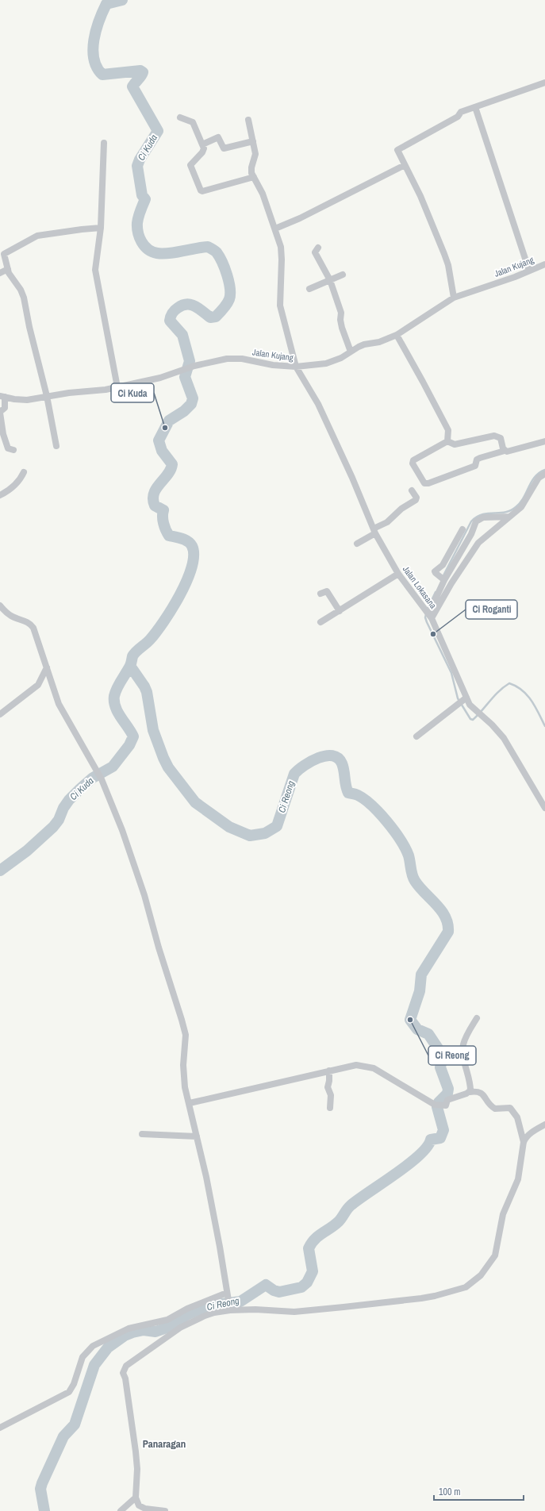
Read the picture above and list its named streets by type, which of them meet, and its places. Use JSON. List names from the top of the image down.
{
  "streets": {
    "street": ["Jalan Kujang", "Jalan Lokasana"]
  },
  "crossings": [
    ["Jalan Kujang", "Jalan Lokasana"]
  ],
  "districts": ["Panaragan"],
  "water": ["Ci Kuda", "Ci Reong"],
  "places": ["Ci Kuda", "Ci Roganti", "Ci Reong"],
  "scale_bar": "100 m"
}
